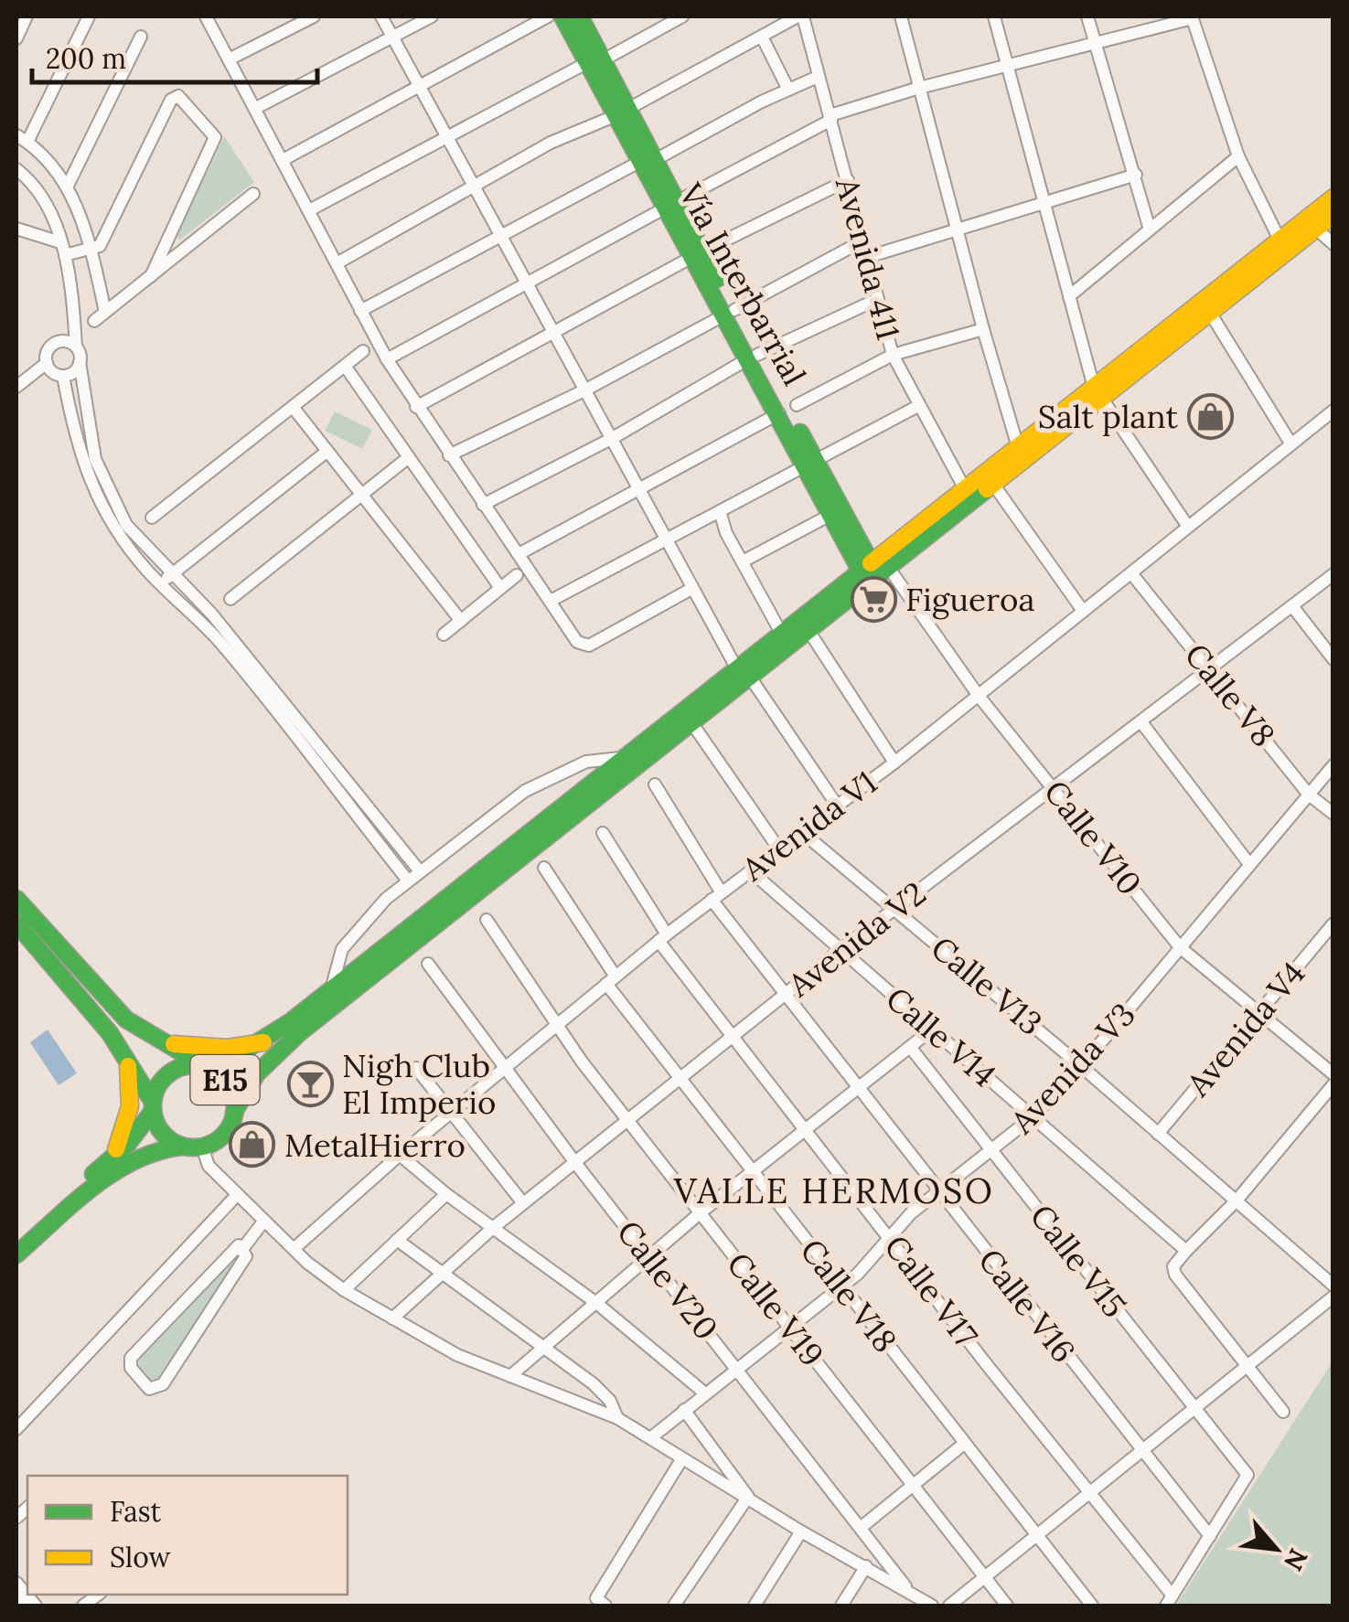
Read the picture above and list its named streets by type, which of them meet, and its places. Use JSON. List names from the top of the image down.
{
  "streets": {
    "main road": ["Vía Interbarrial", "E15"],
    "street": [
      "Avenida 411",
      "Calle V8",
      "Avenida V1",
      "Calle V10",
      "Avenida V2",
      "Calle V13",
      "Avenida V4",
      "Calle V14",
      "Avenida V3",
      "Calle V15",
      "Calle V20",
      "Calle V17",
      "Calle V18",
      "Calle V16",
      "Calle V19"
    ]
  },
  "crossings": [
    ["Vía Interbarrial", "Calle V10"],
    ["Calle V8", "Avenida V1"],
    ["Calle V8", "Avenida V2"],
    ["Calle V8", "Avenida V3"],
    ["Avenida V1", "Calle V10"],
    ["Avenida V1", "Calle V13"],
    ["Avenida V1", "Calle V14"],
    ["Avenida V1", "Calle V20"],
    ["Avenida V1", "Calle V17"],
    ["Avenida V1", "Calle V18"],
    ["Avenida V1", "Calle V16"],
    ["Avenida V1", "Calle V19"],
    ["Calle V10", "Avenida V2"],
    ["Calle V10", "Avenida V4"],
    ["Calle V10", "Avenida V3"],
    ["Avenida V2", "Calle V13"],
    ["Avenida V2", "Calle V14"],
    ["Avenida V2", "Calle V20"],
    ["Avenida V2", "Calle V17"],
    ["Avenida V2", "Calle V18"],
    ["Avenida V2", "Calle V16"],
    ["Avenida V2", "Calle V19"],
    ["Calle V13", "Avenida V4"],
    ["Calle V13", "Avenida V3"],
    ["Calle V14", "Avenida V3"],
    ["Avenida V3", "Calle V15"],
    ["Avenida V3", "Calle V20"],
    ["Avenida V3", "Calle V17"],
    ["Avenida V3", "Calle V18"],
    ["Avenida V3", "Calle V16"],
    ["Avenida V3", "Calle V19"],
    ["Calle V15", "Calle V16"]
  ],
  "districts": ["VALLE HERMOSO"],
  "places": {
    "shop": ["Salt plant", "MetalHierro"],
    "supermarket": ["Figueroa"],
    "bar": ["Nigh Club El Imperio"]
  },
  "legend": ["Fast", "Slow"],
  "scale_bar": "200 m",
  "north": "bottom right"
}
